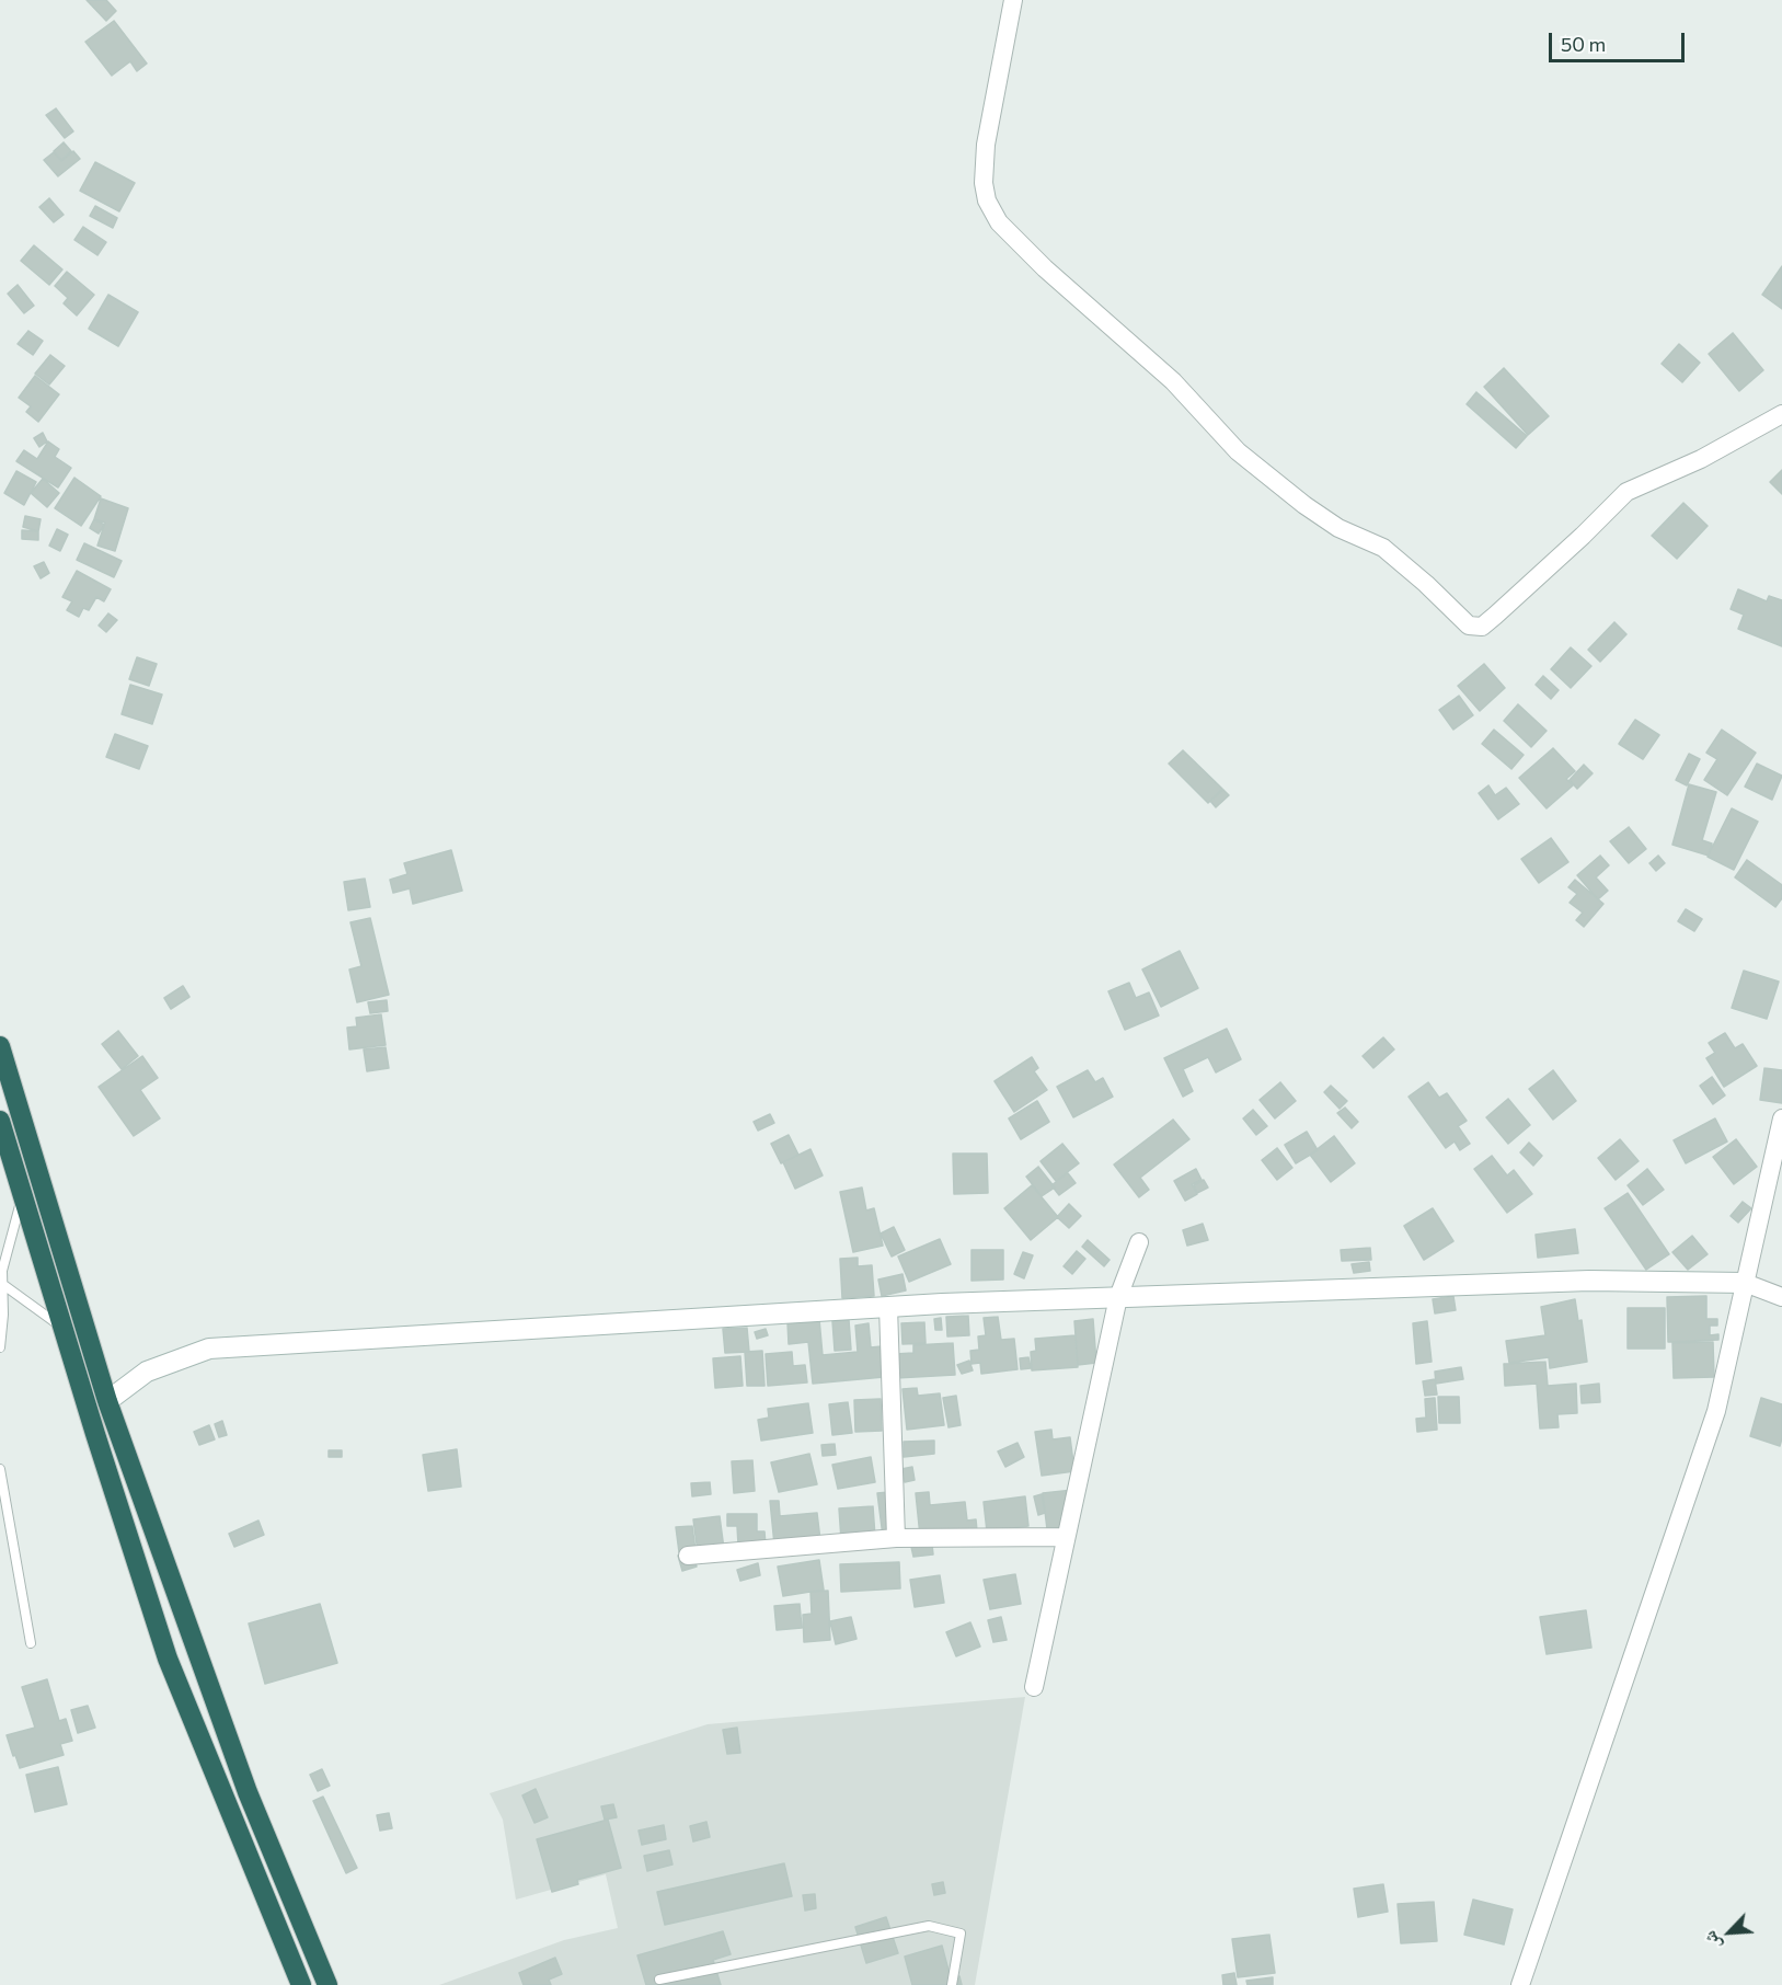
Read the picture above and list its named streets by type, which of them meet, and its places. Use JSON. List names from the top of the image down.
{
  "scale_bar": "50 m",
  "north": "bottom left"
}
